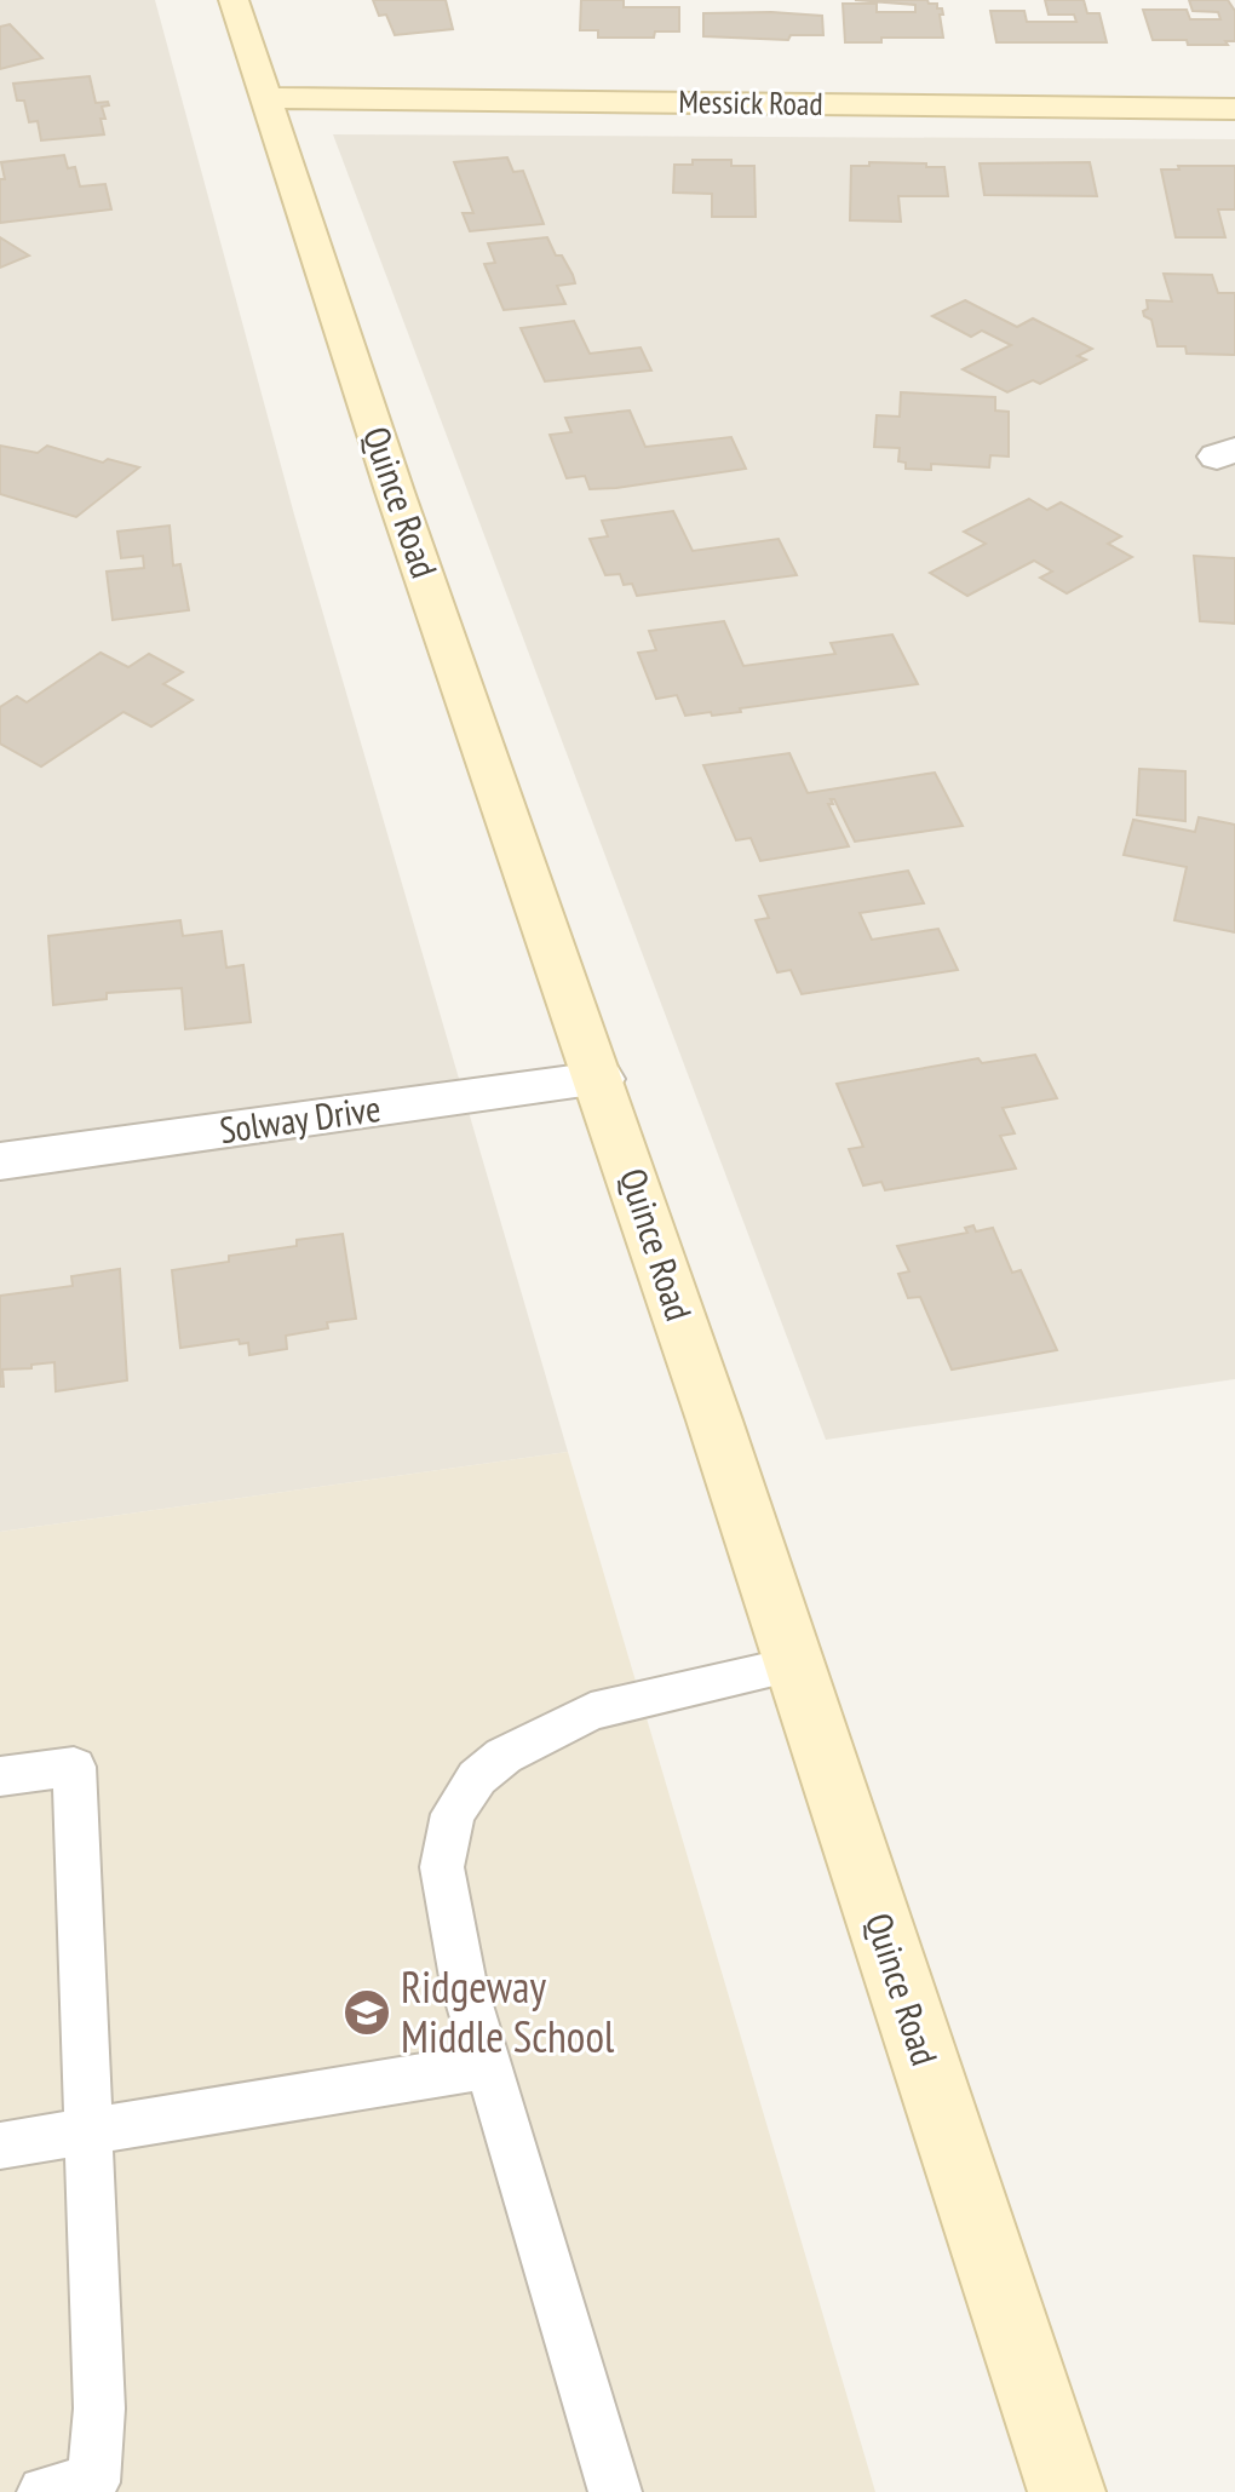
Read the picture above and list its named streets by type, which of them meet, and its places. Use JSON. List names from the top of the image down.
{
  "streets": {
    "main road": ["Messick Road", "Quince Road"],
    "street": ["Solway Drive"]
  },
  "crossings": [
    ["Messick Road", "Quince Road"],
    ["Quince Road", "Solway Drive"]
  ],
  "places": {
    "school or university": ["Ridgeway Middle School"]
  }
}
